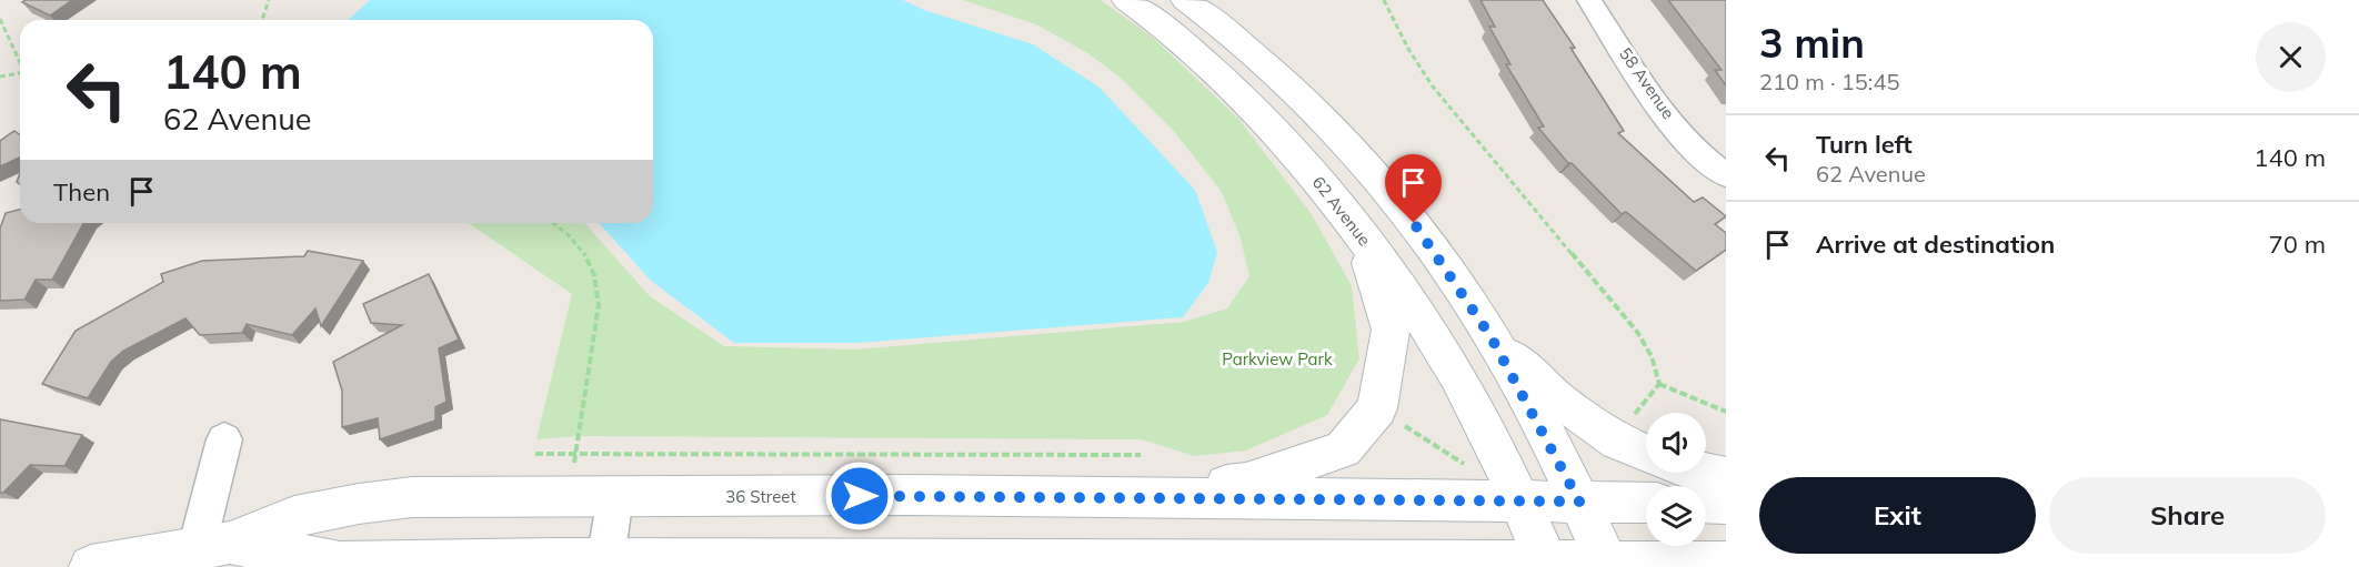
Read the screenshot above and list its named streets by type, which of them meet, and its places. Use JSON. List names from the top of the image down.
{
  "streets": {
    "street": ["58 Avenue", "62 Avenue", "36 Street"]
  },
  "crossings": [
    ["62 Avenue", "36 Street"]
  ],
  "parks": ["Parkview Park"],
  "page": {
    "heading": ["3 min", "210 m · 15:45"],
    "turn": ["140 m", "62 Avenue"],
    "list": [
      {
        "name": "Turn left",
        "note": "62 Avenue",
        "value": "140 m"
      },
      {
        "name": "Arrive at destination",
        "value": "70 m"
      }
    ],
    "then": "Then",
    "buttons": ["Exit", "Share"]
  }
}
